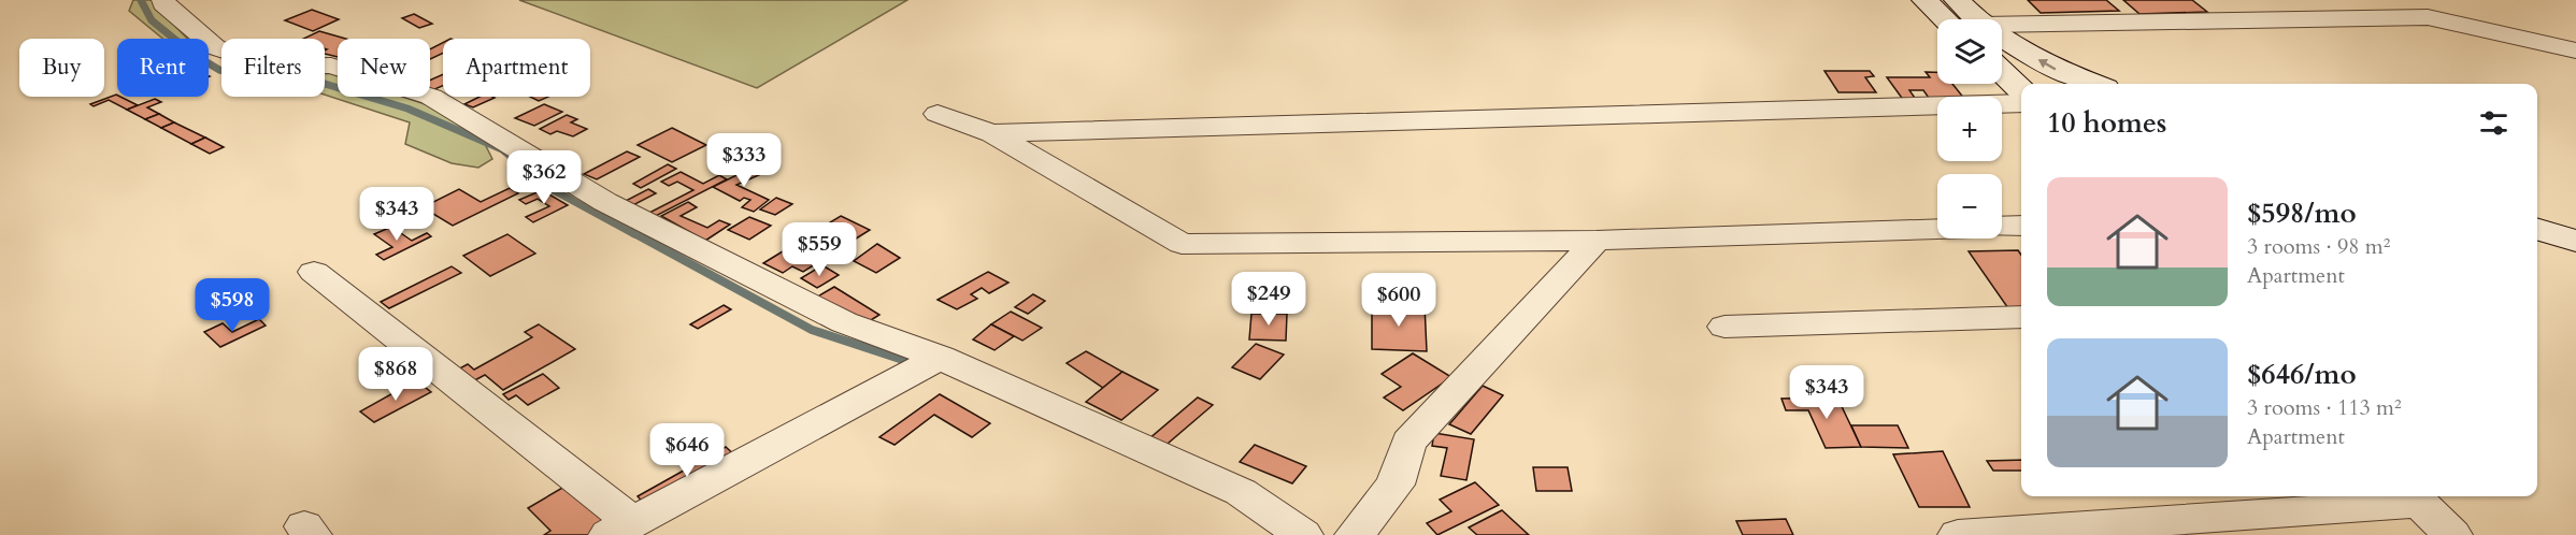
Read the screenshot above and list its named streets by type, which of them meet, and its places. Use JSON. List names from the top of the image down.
{
  "page": {
    "map_buttons": ["+", "−"],
    "chip": [
      "Buy",
      "Rent",
      "Filters",
      "New",
      "Apartment"
    ],
    "heading": "10 homes",
    "price": [
      "$333",
      "$362",
      "$343",
      "$559",
      "$249",
      "$600",
      "$598",
      "$868",
      "$343",
      "$646"
    ],
    "list": [
      {
        "name": "$598/mo",
        "note": "3 rooms · 98 m² · Apartment"
      },
      {
        "name": "$646/mo",
        "note": "3 rooms · 113 m² · Apartment"
      }
    ]
  }
}
